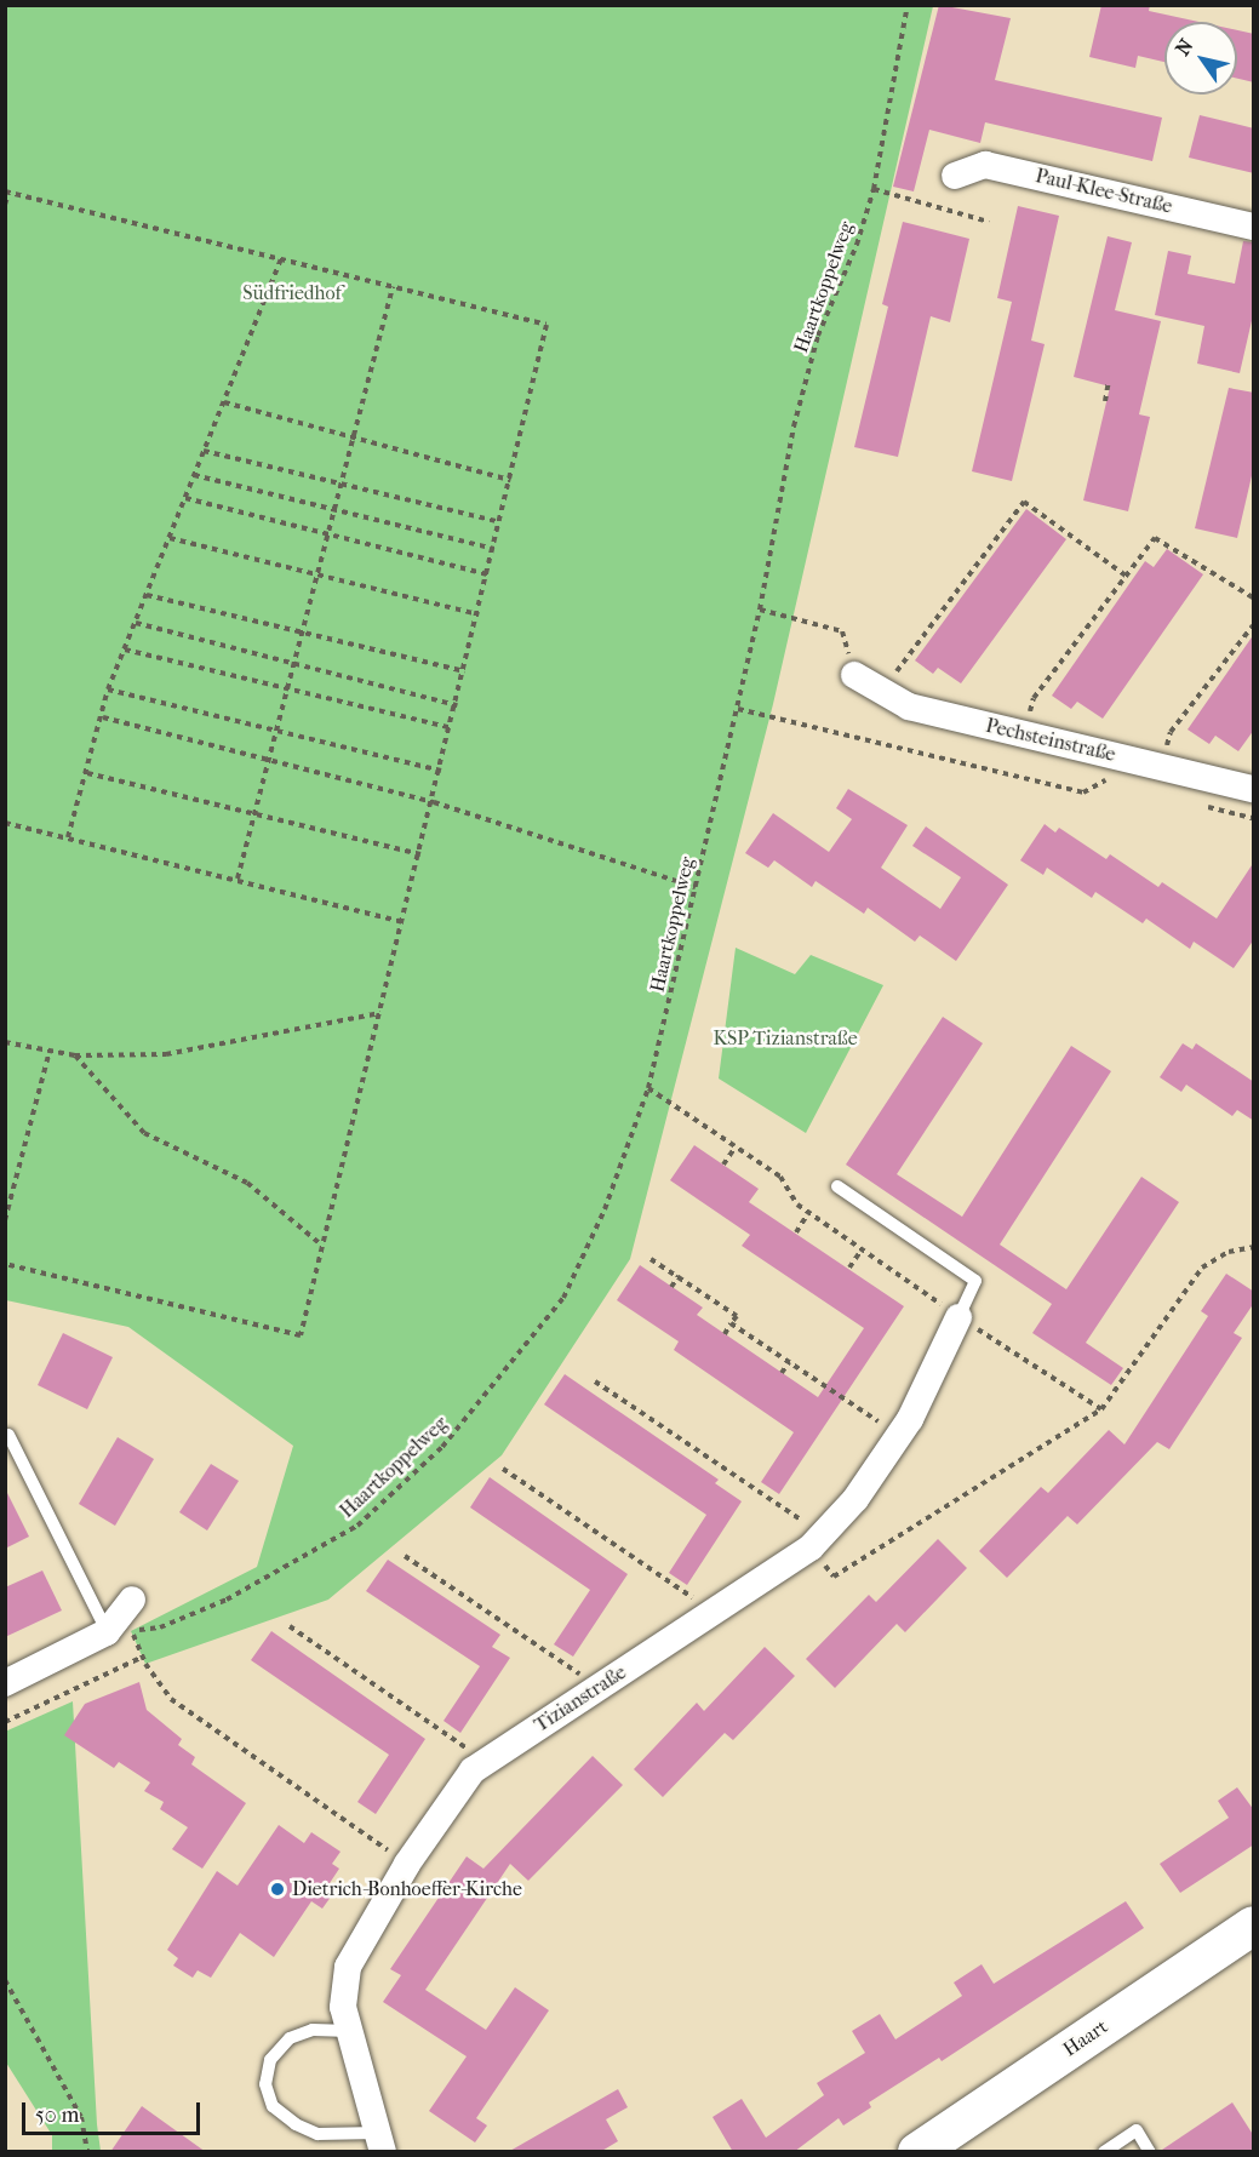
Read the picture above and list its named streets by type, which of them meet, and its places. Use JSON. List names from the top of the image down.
{
  "streets": {
    "main road": ["Haart"],
    "street": ["Paul-Klee-Straße", "Pechsteinstraße", "Tizianstraße"],
    "path": ["Haartkoppelweg"]
  },
  "parks": ["Südfriedhof", "KSP Tizianstraße"],
  "places": ["Dietrich-Bonhoeffer-Kirche"],
  "scale_bar": "50 m",
  "north": "top left"
}
